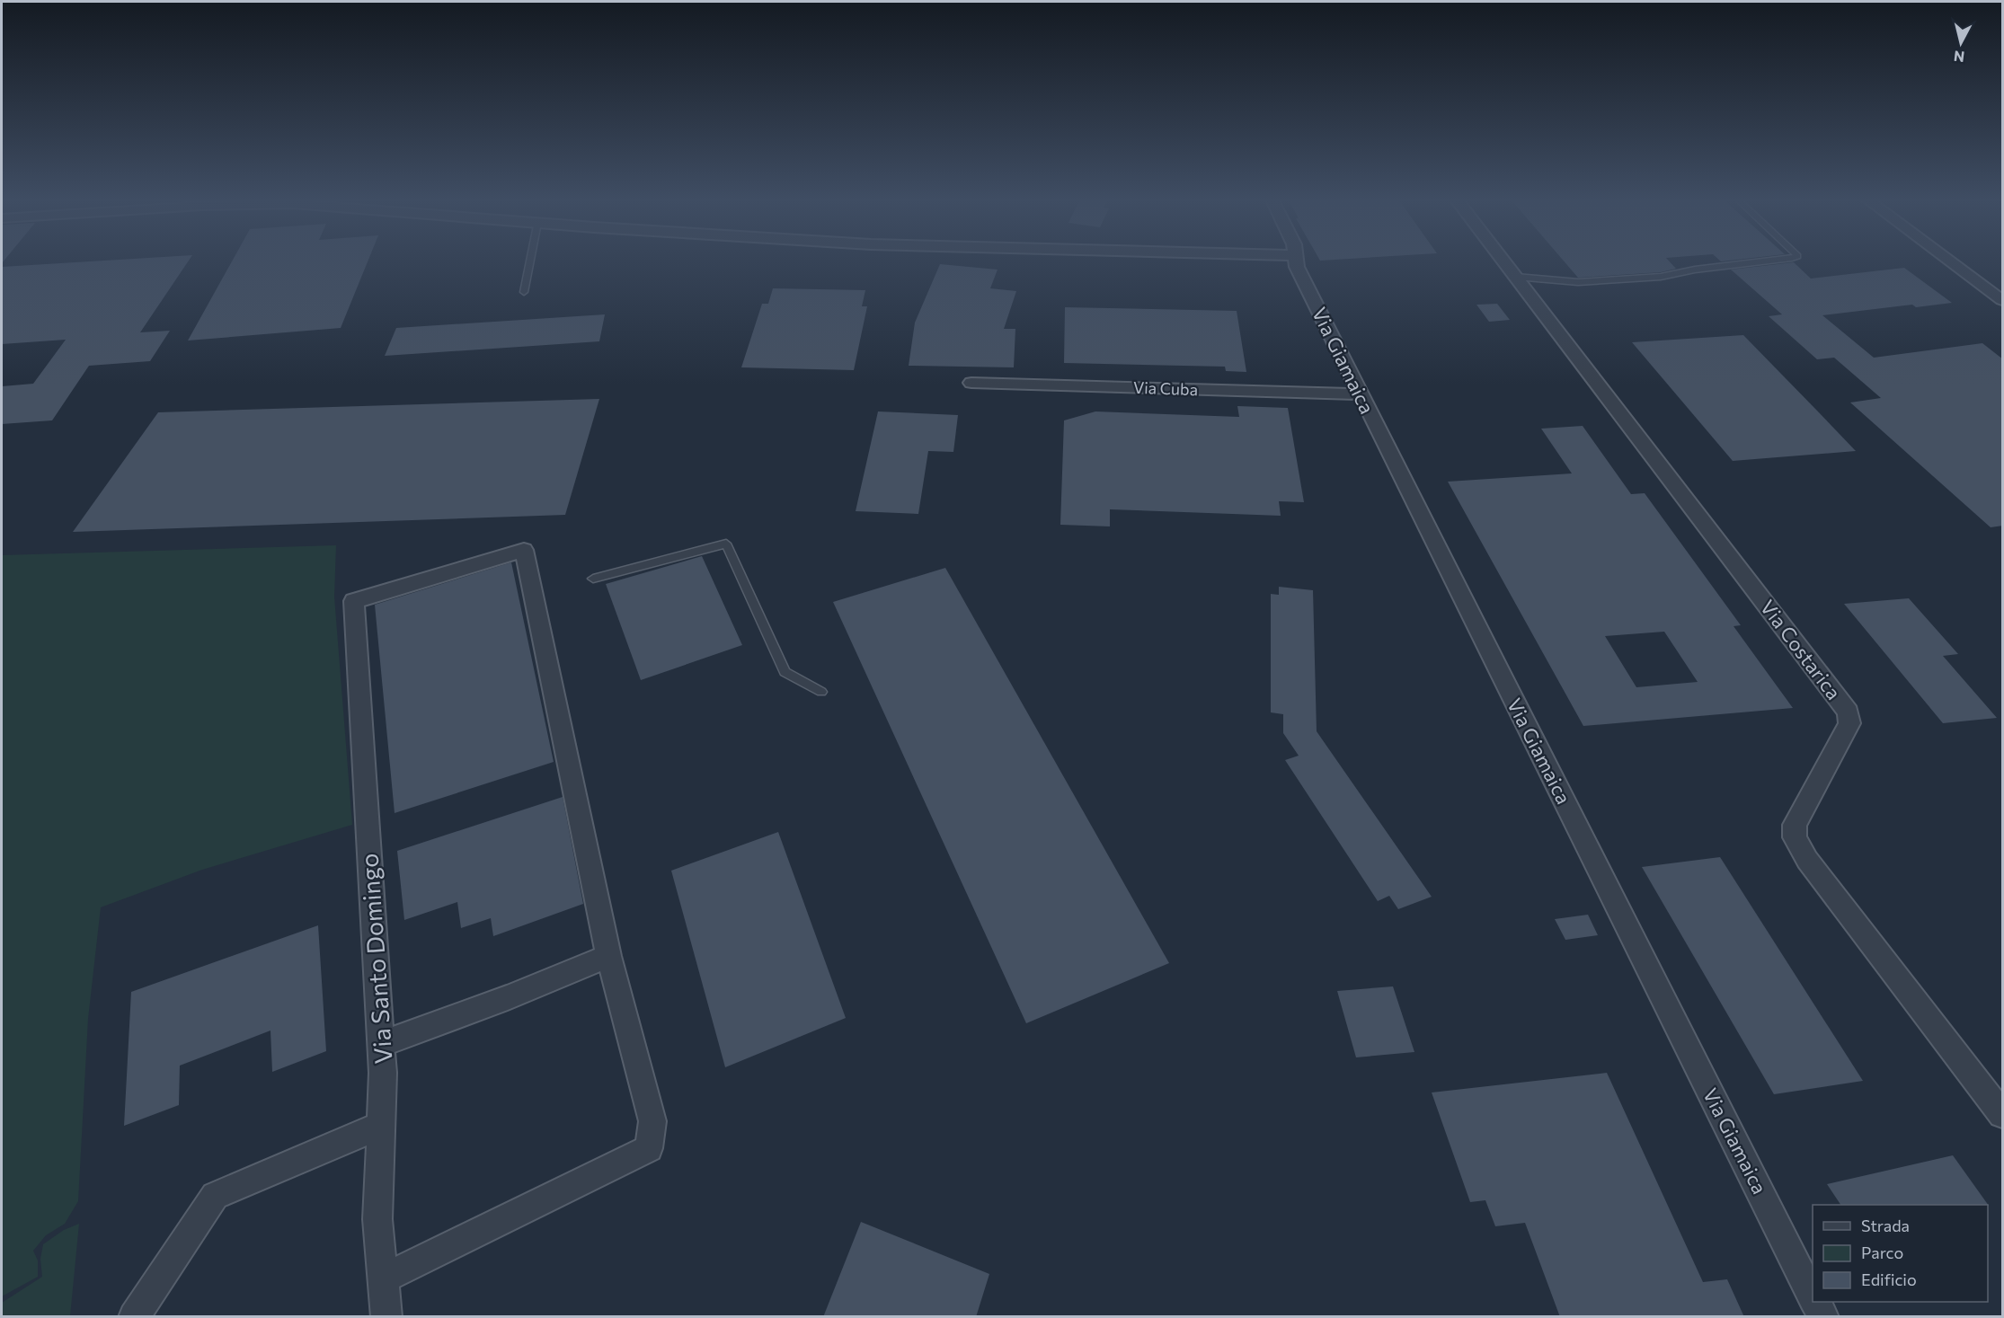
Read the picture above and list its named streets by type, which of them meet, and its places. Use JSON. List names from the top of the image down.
{
  "streets": {
    "street": [
      "Via Giamaica",
      "Via Cuba",
      "Via Costarica",
      "Via Santo Domingo"
    ]
  },
  "crossings": [
    ["Via Giamaica", "Via Cuba"]
  ],
  "legend": ["Strada", "Parco", "Edificio"],
  "north": "bottom"
}
